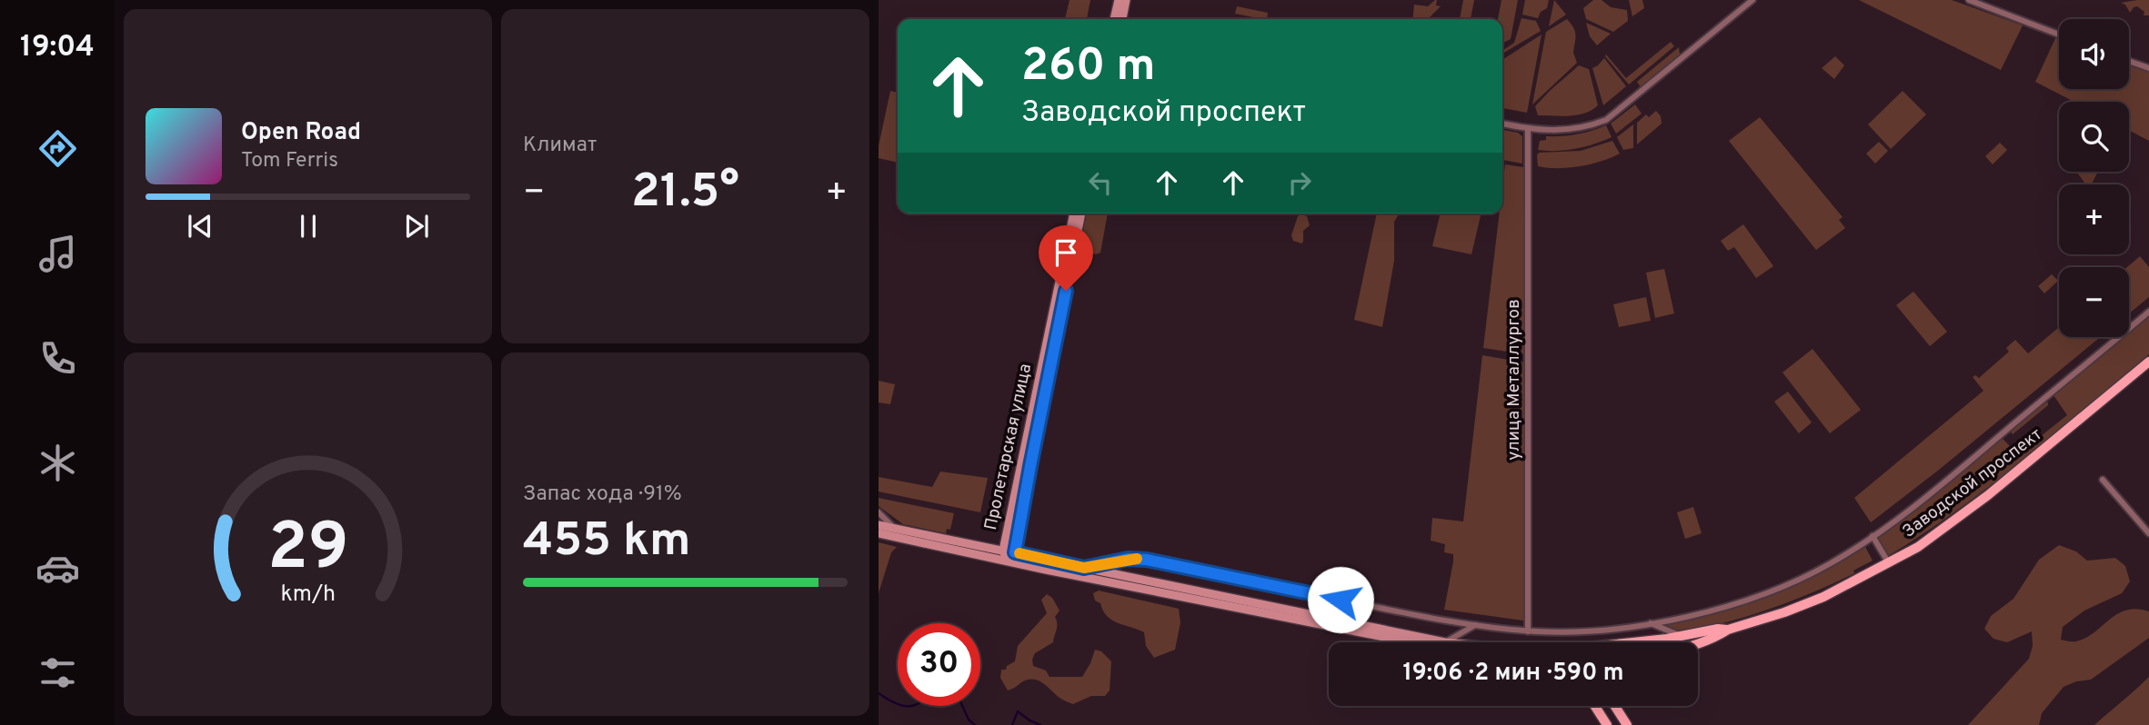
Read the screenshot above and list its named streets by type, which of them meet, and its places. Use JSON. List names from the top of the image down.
{
  "streets": {
    "main road": ["Пролетарская улица", "Заводской проспект"],
    "street": ["улица Металлургов"]
  },
  "crossings": [
    ["Пролетарская улица", "Заводской проспект"]
  ],
  "page": {
    "tabs": "19:04",
    "tile": [
      "Климат",
      ["Запас хода · 91%", "455 km"]
    ],
    "map_buttons": ["+", "−"],
    "turn": ["260 m", "Заводской проспект"],
    "song": ["Open Road", "Tom Ferris"],
    "heat": ["−", "21.5°", "+"],
    "limit": "30",
    "trip": "19:06 · 2 мин · 590 m",
    "gauge": ["29", "km/h"]
  }
}
